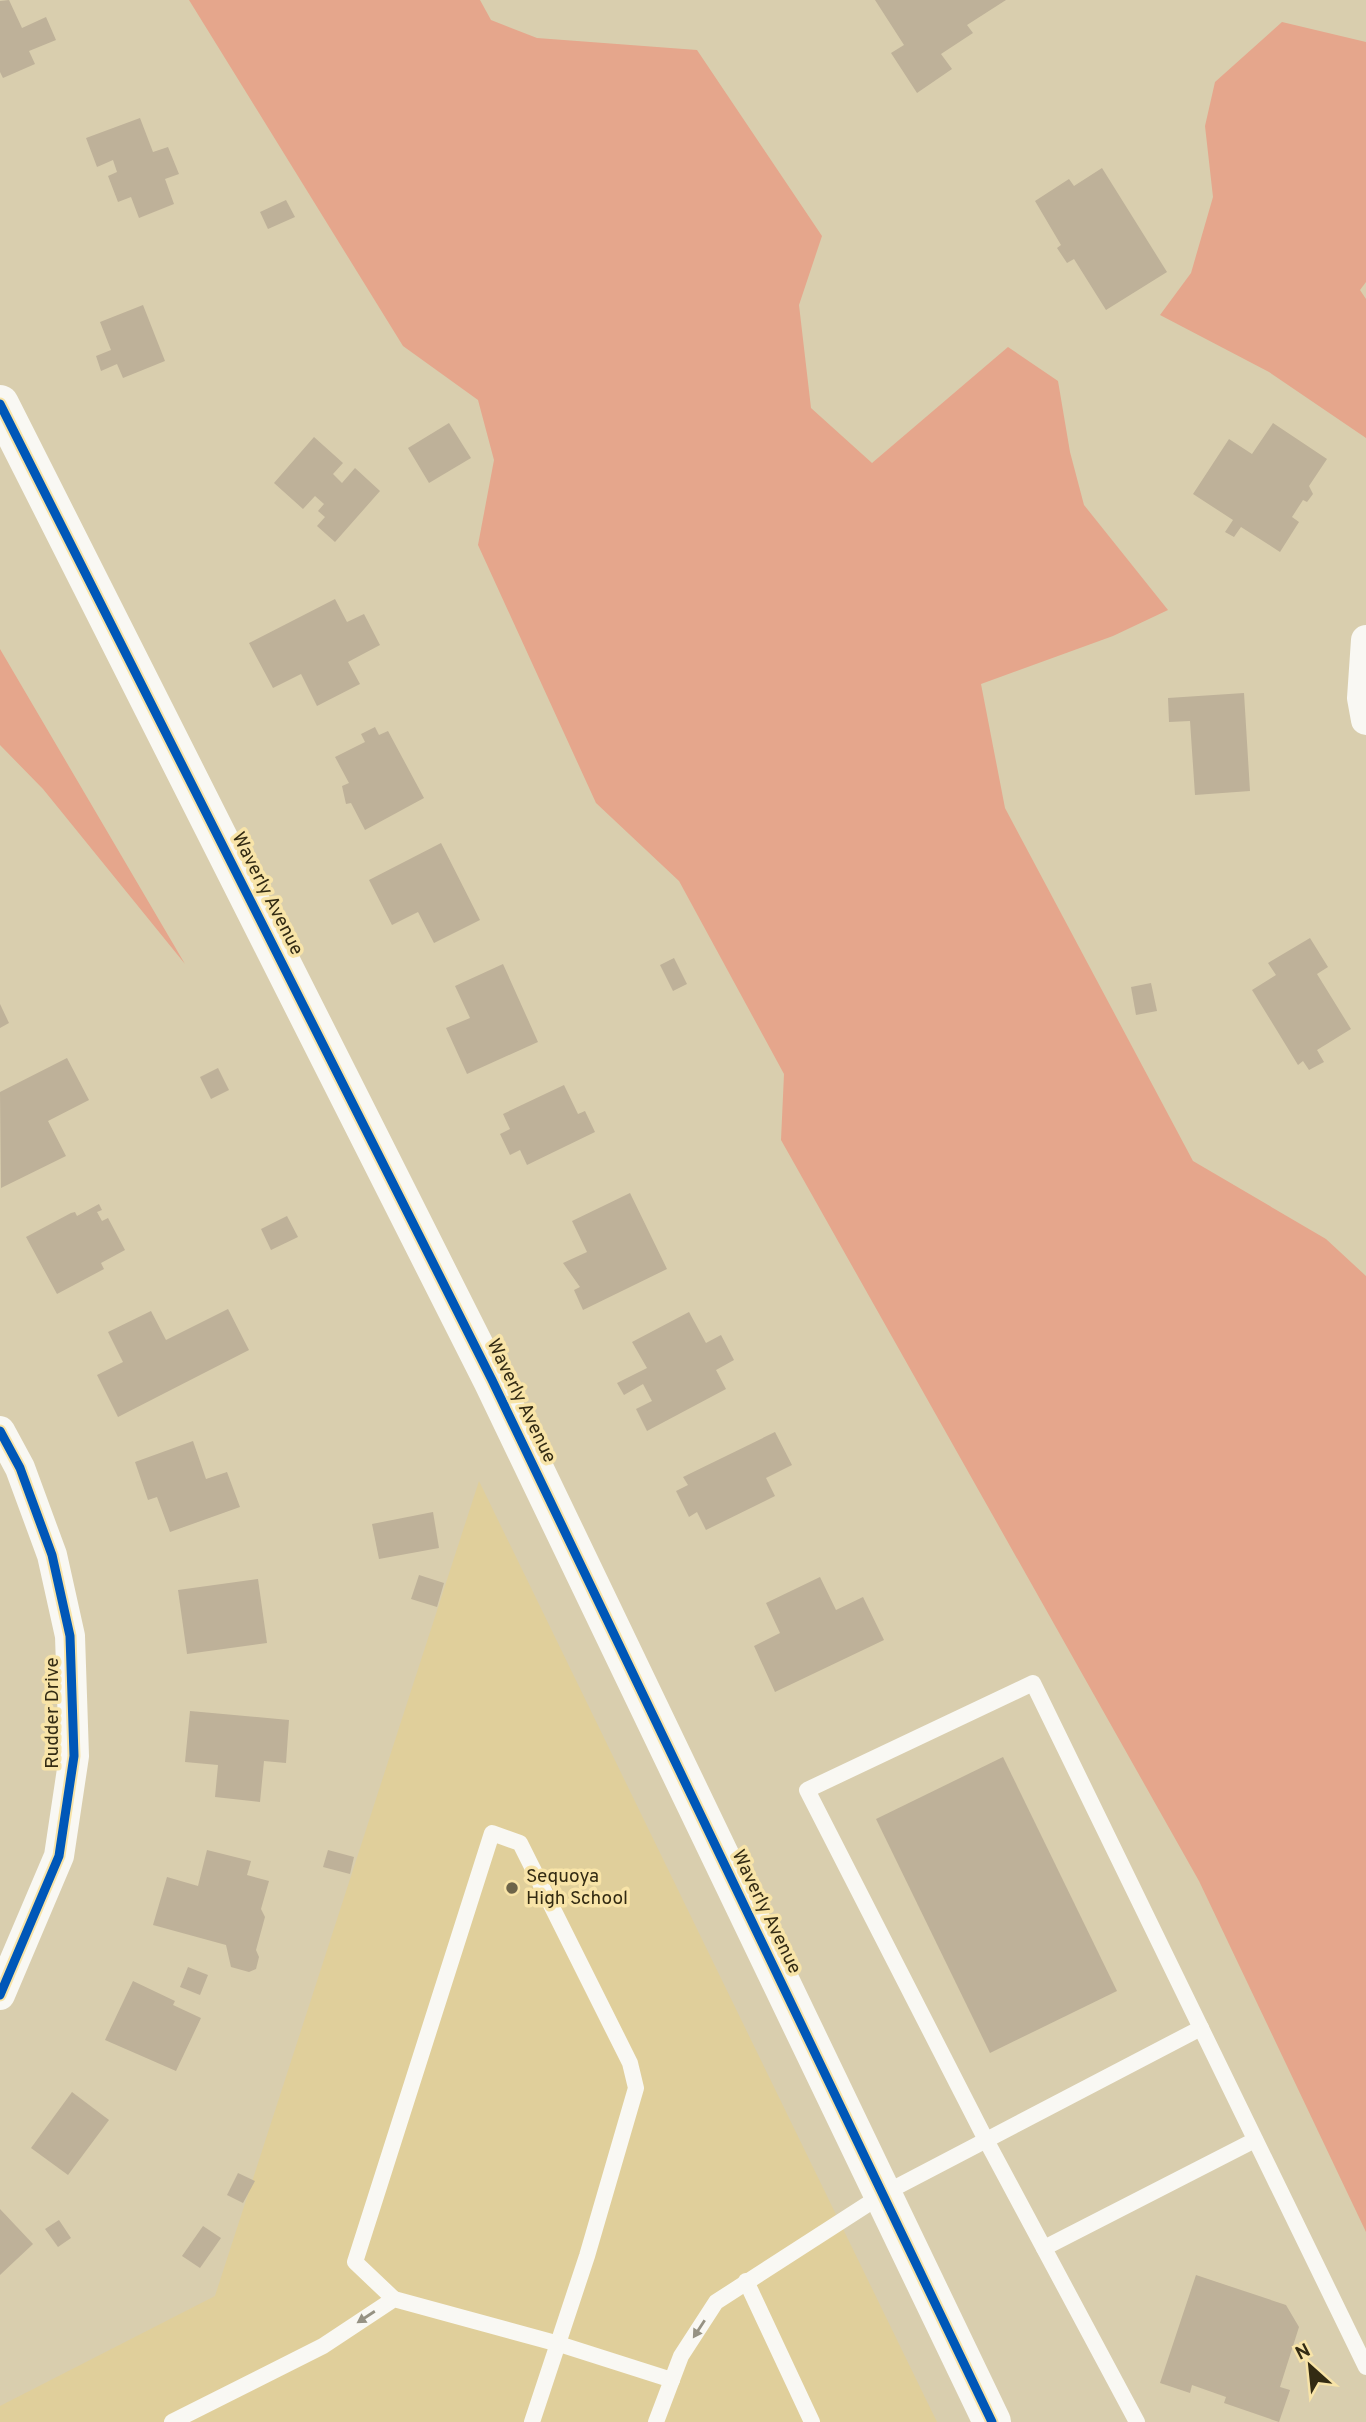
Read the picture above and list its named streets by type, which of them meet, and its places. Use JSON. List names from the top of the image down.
{
  "streets": {
    "street": ["Waverly Avenue", "Rudder Drive"]
  },
  "places": ["Sequoya High School"],
  "north": "top left"
}
